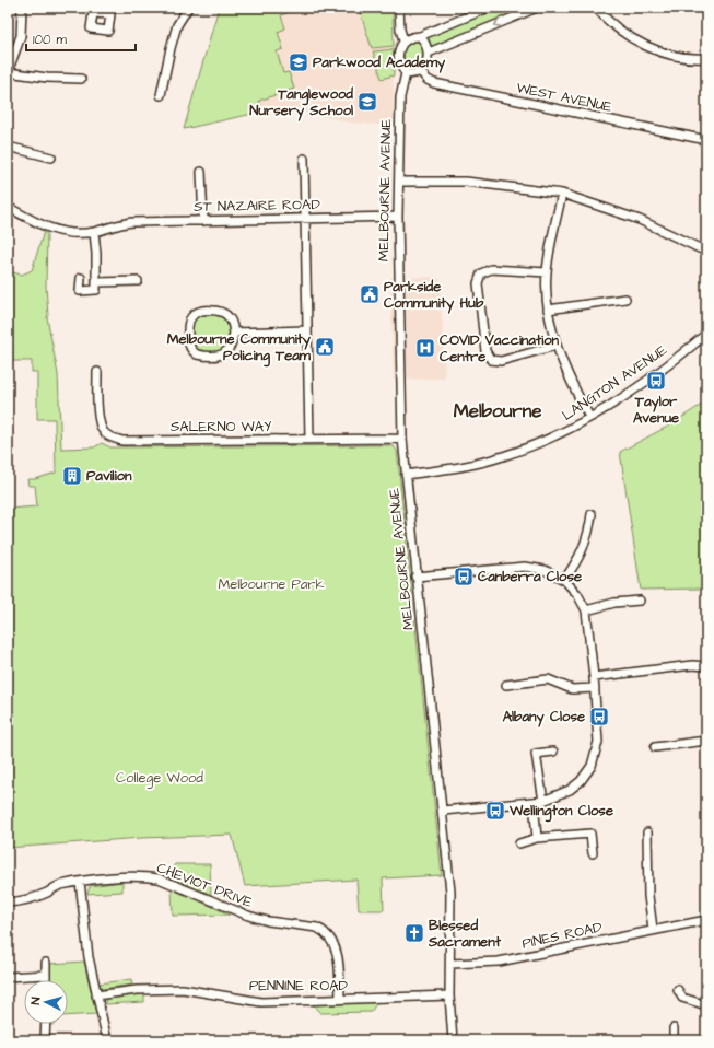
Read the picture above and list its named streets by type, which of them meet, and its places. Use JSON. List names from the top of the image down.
{
  "streets": {
    "street": [
      "WEST AVENUE",
      "MELBOURNE AVENUE",
      "ST NAZAIRE ROAD",
      "LANGTON AVENUE",
      "SALERNO WAY",
      "CHEVIOT DRIVE",
      "PINES ROAD",
      "PENNINE ROAD"
    ]
  },
  "crossings": [
    ["WEST AVENUE", "MELBOURNE AVENUE"],
    ["MELBOURNE AVENUE", "ST NAZAIRE ROAD"],
    ["MELBOURNE AVENUE", "LANGTON AVENUE"],
    ["MELBOURNE AVENUE", "SALERNO WAY"],
    ["MELBOURNE AVENUE", "PINES ROAD"],
    ["MELBOURNE AVENUE", "PENNINE ROAD"],
    ["CHEVIOT DRIVE", "PENNINE ROAD"]
  ],
  "districts": ["Melbourne"],
  "parks": ["Melbourne Park", "College Wood"],
  "places": {
    "school or university": ["Parkwood Academy", "Tanglewood Nursery School"],
    "public building": ["Parkside Community Hub", "Melbourne Community Policing Team"],
    "hospital": ["COVID Vaccination Centre"],
    "bus stop": [
      "Taylor Avenue",
      "Canberra Close",
      "Albany Close",
      "Wellington Close"
    ],
    "building": ["Pavilion"],
    "church": ["Blessed Sacrament"]
  },
  "scale_bar": "100 m",
  "north": "left"
}
